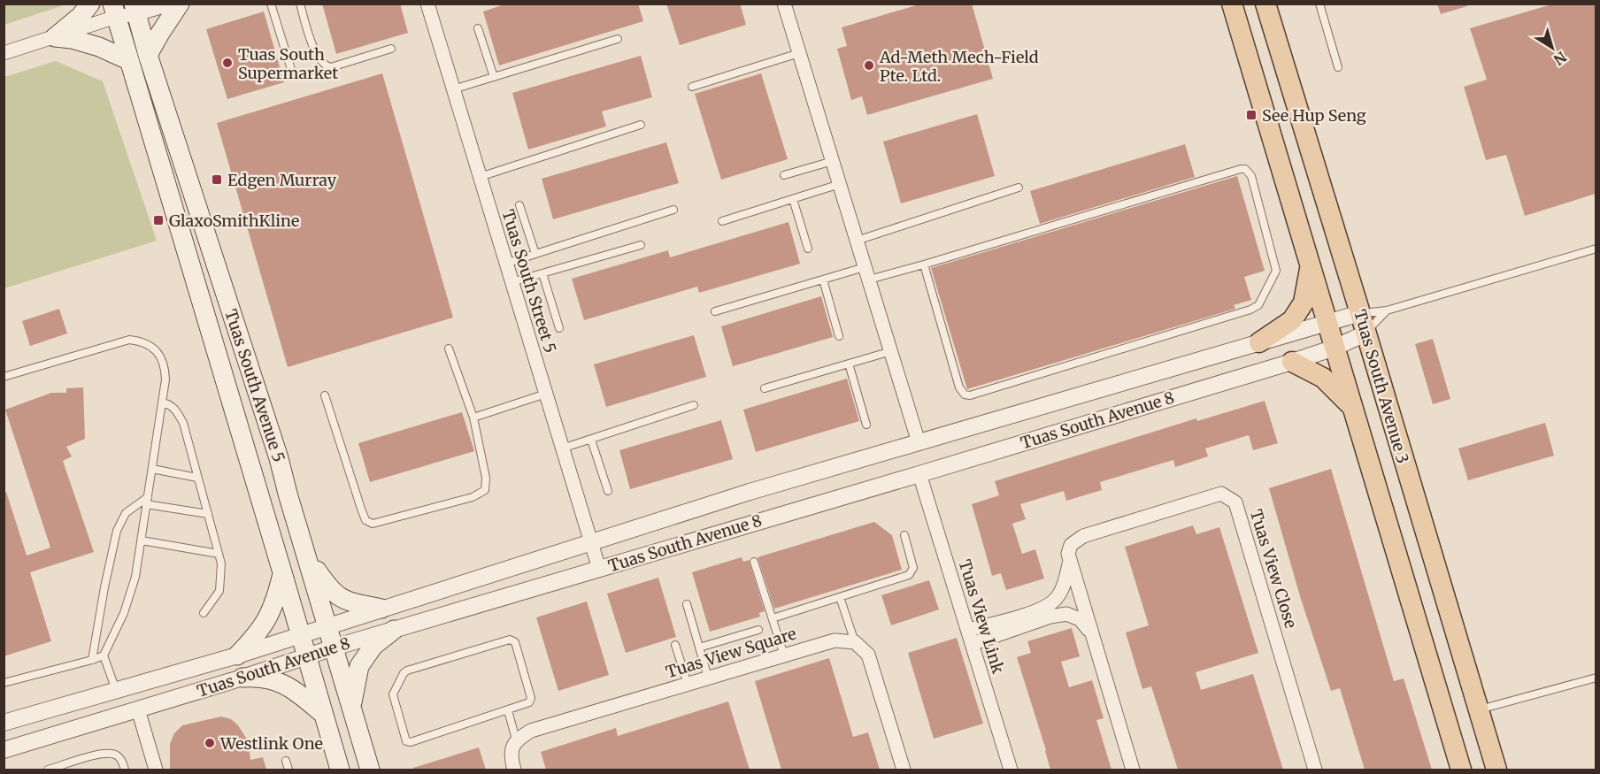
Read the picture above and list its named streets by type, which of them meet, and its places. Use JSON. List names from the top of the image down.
{
  "streets": {
    "main road": ["Tuas South Avenue 5", "Tuas South Avenue 3"],
    "street": [
      "Tuas South Street 5",
      "Tuas South Avenue 8",
      "Tuas View Close",
      "Tuas View Link",
      "Tuas View Square"
    ]
  },
  "crossings": [
    ["Tuas South Street 5", "Tuas South Avenue 8"],
    ["Tuas South Avenue 5", "Tuas South Avenue 8"],
    ["Tuas South Avenue 3", "Tuas South Avenue 8"],
    ["Tuas South Avenue 8", "Tuas View Link"],
    ["Tuas View Close", "Tuas View Link"]
  ],
  "places": {
    "other": ["Tuas South Supermarket", "Ad-Meth Mech-Field Pte. Ltd.", "Westlink One"],
    "transit": ["See Hup Seng", "Edgen Murray", "GlaxoSmithKline"]
  },
  "north": "bottom right"
}
